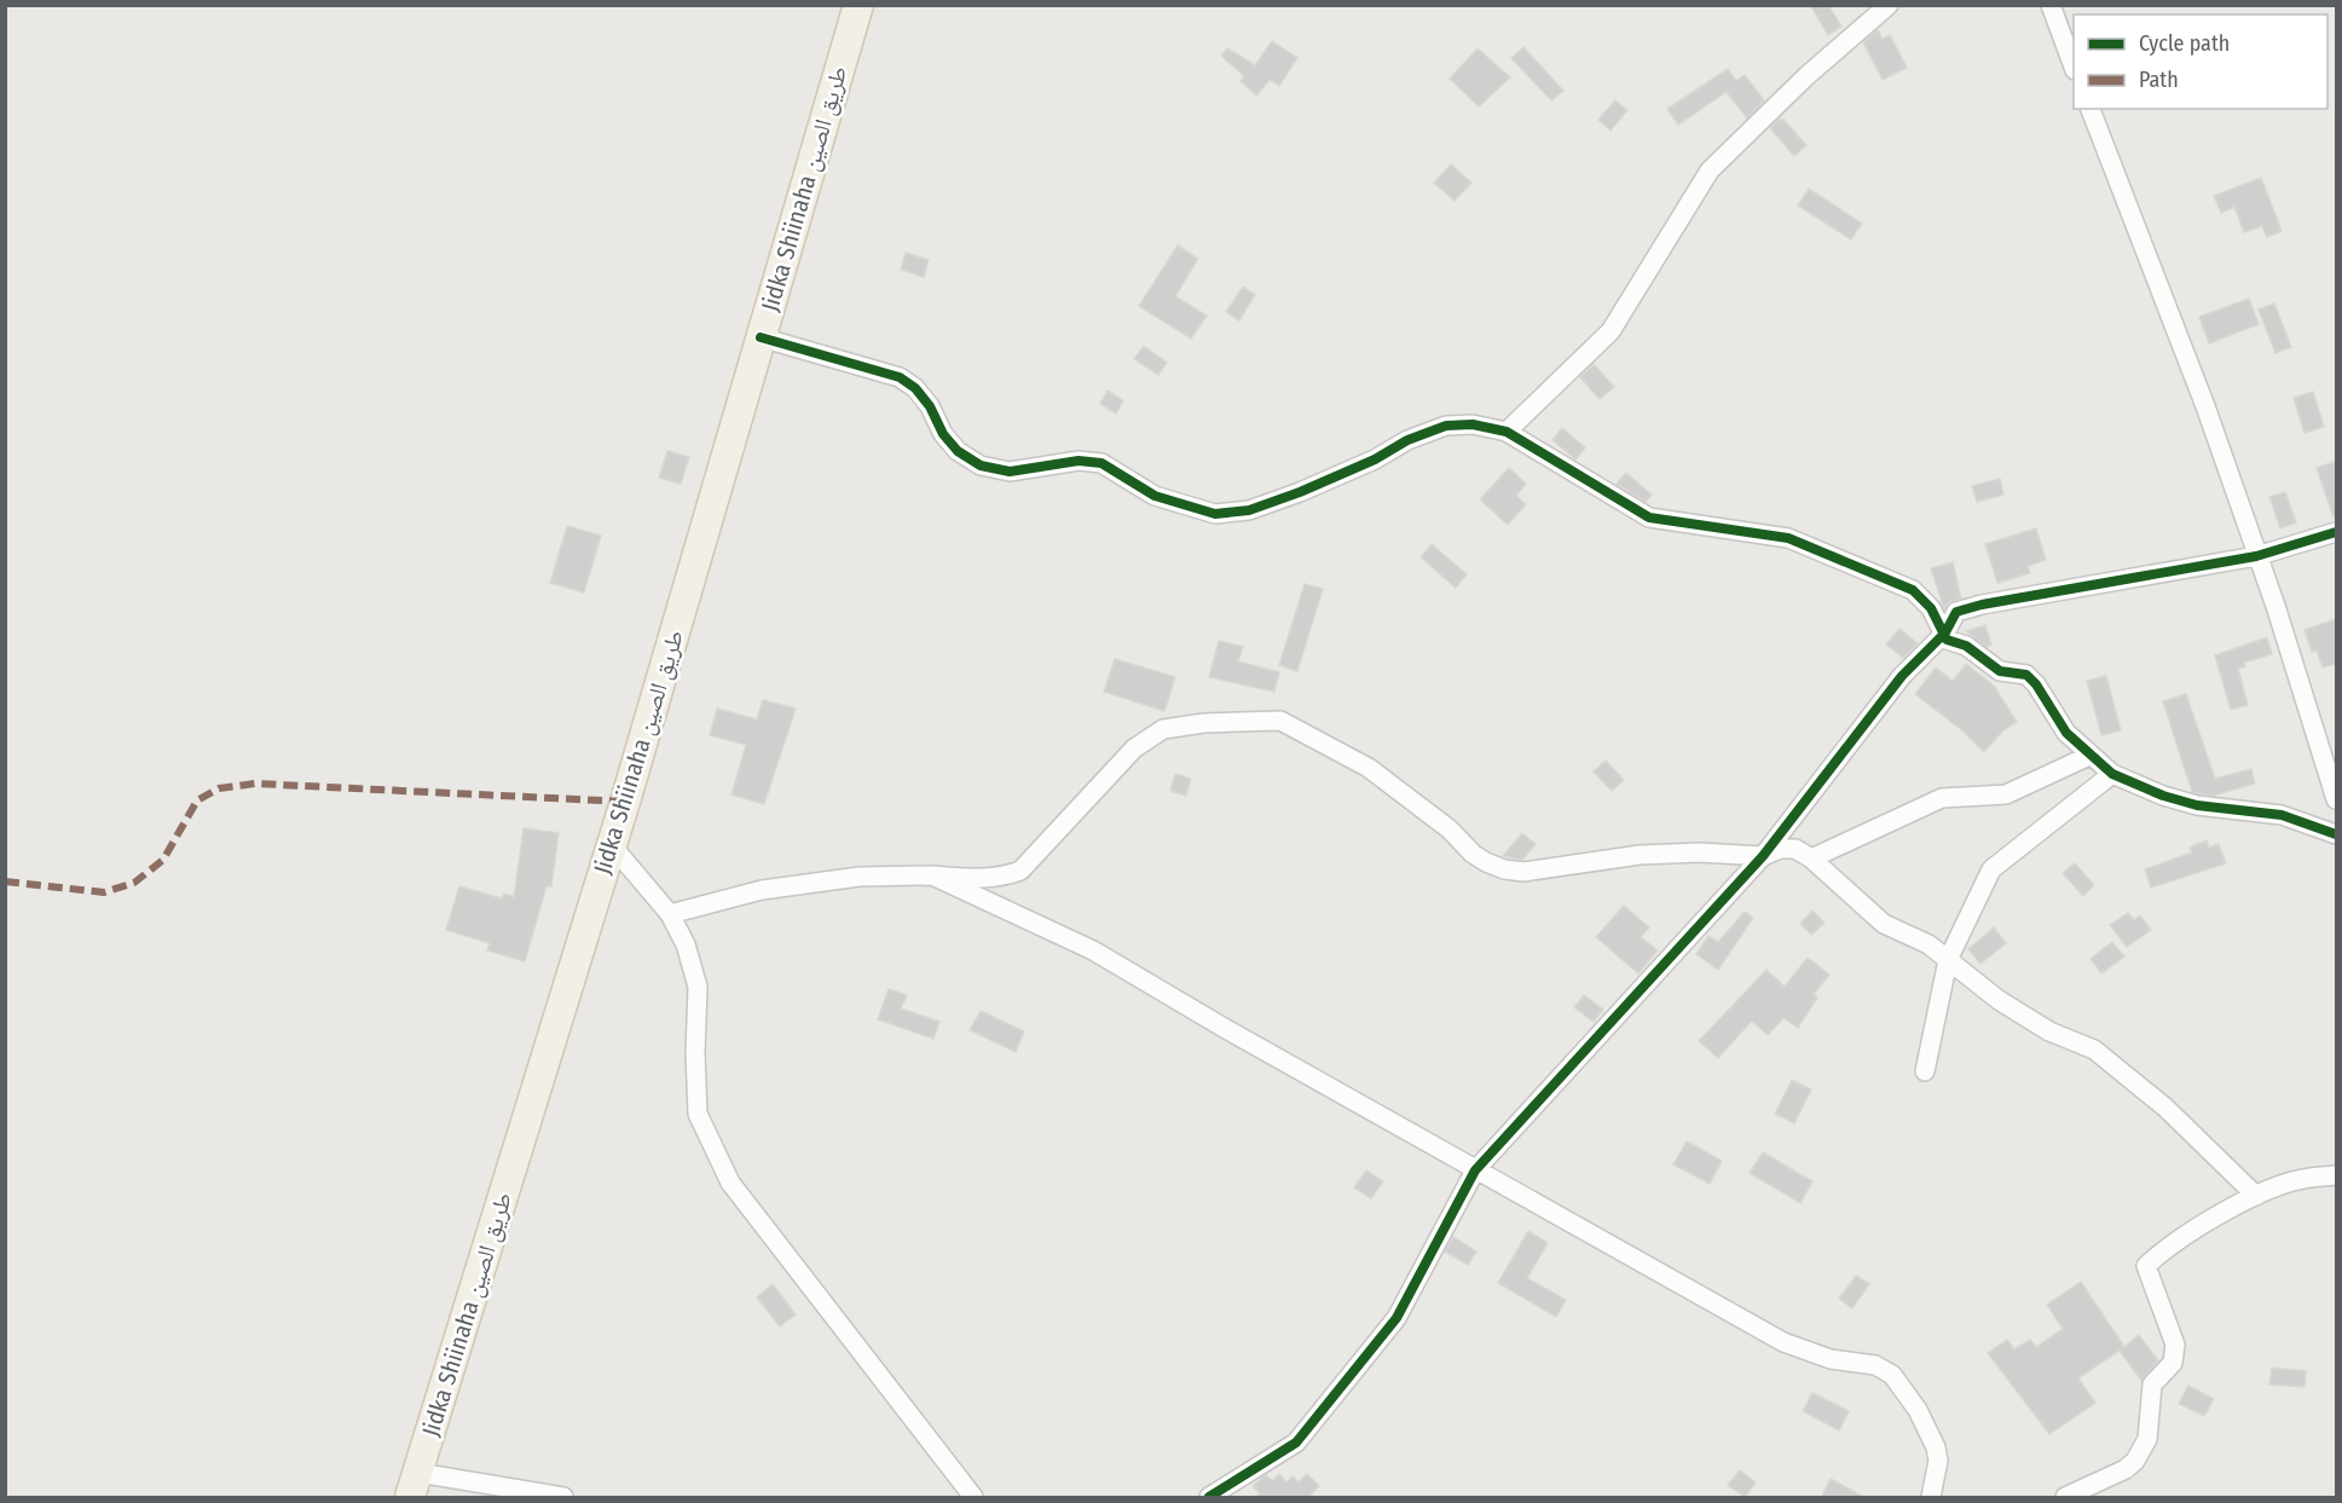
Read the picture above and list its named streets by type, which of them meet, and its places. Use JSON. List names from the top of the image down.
{
  "streets": {
    "main road": ["Jidka Shiinaha طريق الصين"]
  },
  "legend": ["Cycle path", "Path"]
}
